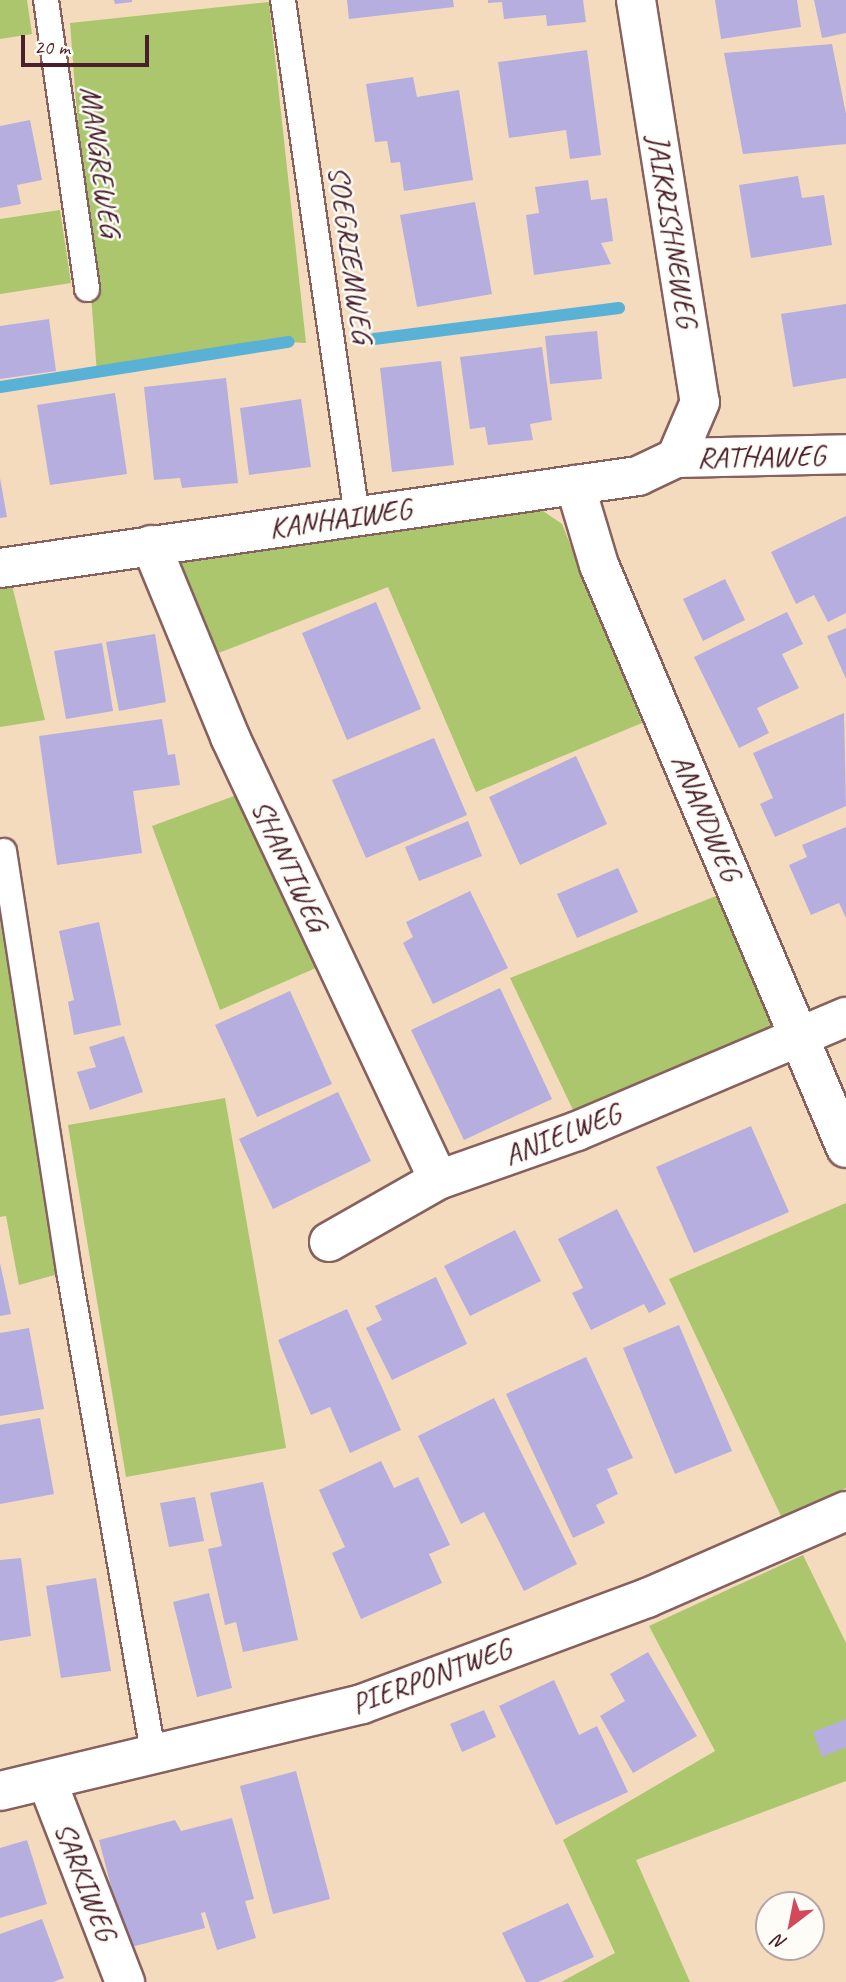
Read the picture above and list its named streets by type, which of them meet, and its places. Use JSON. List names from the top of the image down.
{
  "streets": {
    "street": [
      "JAIKRISHNEWEG",
      "RATHAWEG",
      "KANHAIWEG",
      "ANANDWEG",
      "SHANTIWEG",
      "ANIELWEG",
      "PIERPONTWEG",
      "SARKIWEG"
    ],
    "lane": ["MANGREWEG", "SOEGRIEMWEG"]
  },
  "crossings": [
    ["JAIKRISHNEWEG", "RATHAWEG"],
    ["JAIKRISHNEWEG", "KANHAIWEG"],
    ["SOEGRIEMWEG", "KANHAIWEG"],
    ["RATHAWEG", "KANHAIWEG"],
    ["KANHAIWEG", "ANANDWEG"],
    ["KANHAIWEG", "SHANTIWEG"],
    ["ANANDWEG", "ANIELWEG"],
    ["SHANTIWEG", "ANIELWEG"],
    ["PIERPONTWEG", "SARKIWEG"]
  ],
  "scale_bar": "20 m",
  "north": "bottom left"
}
